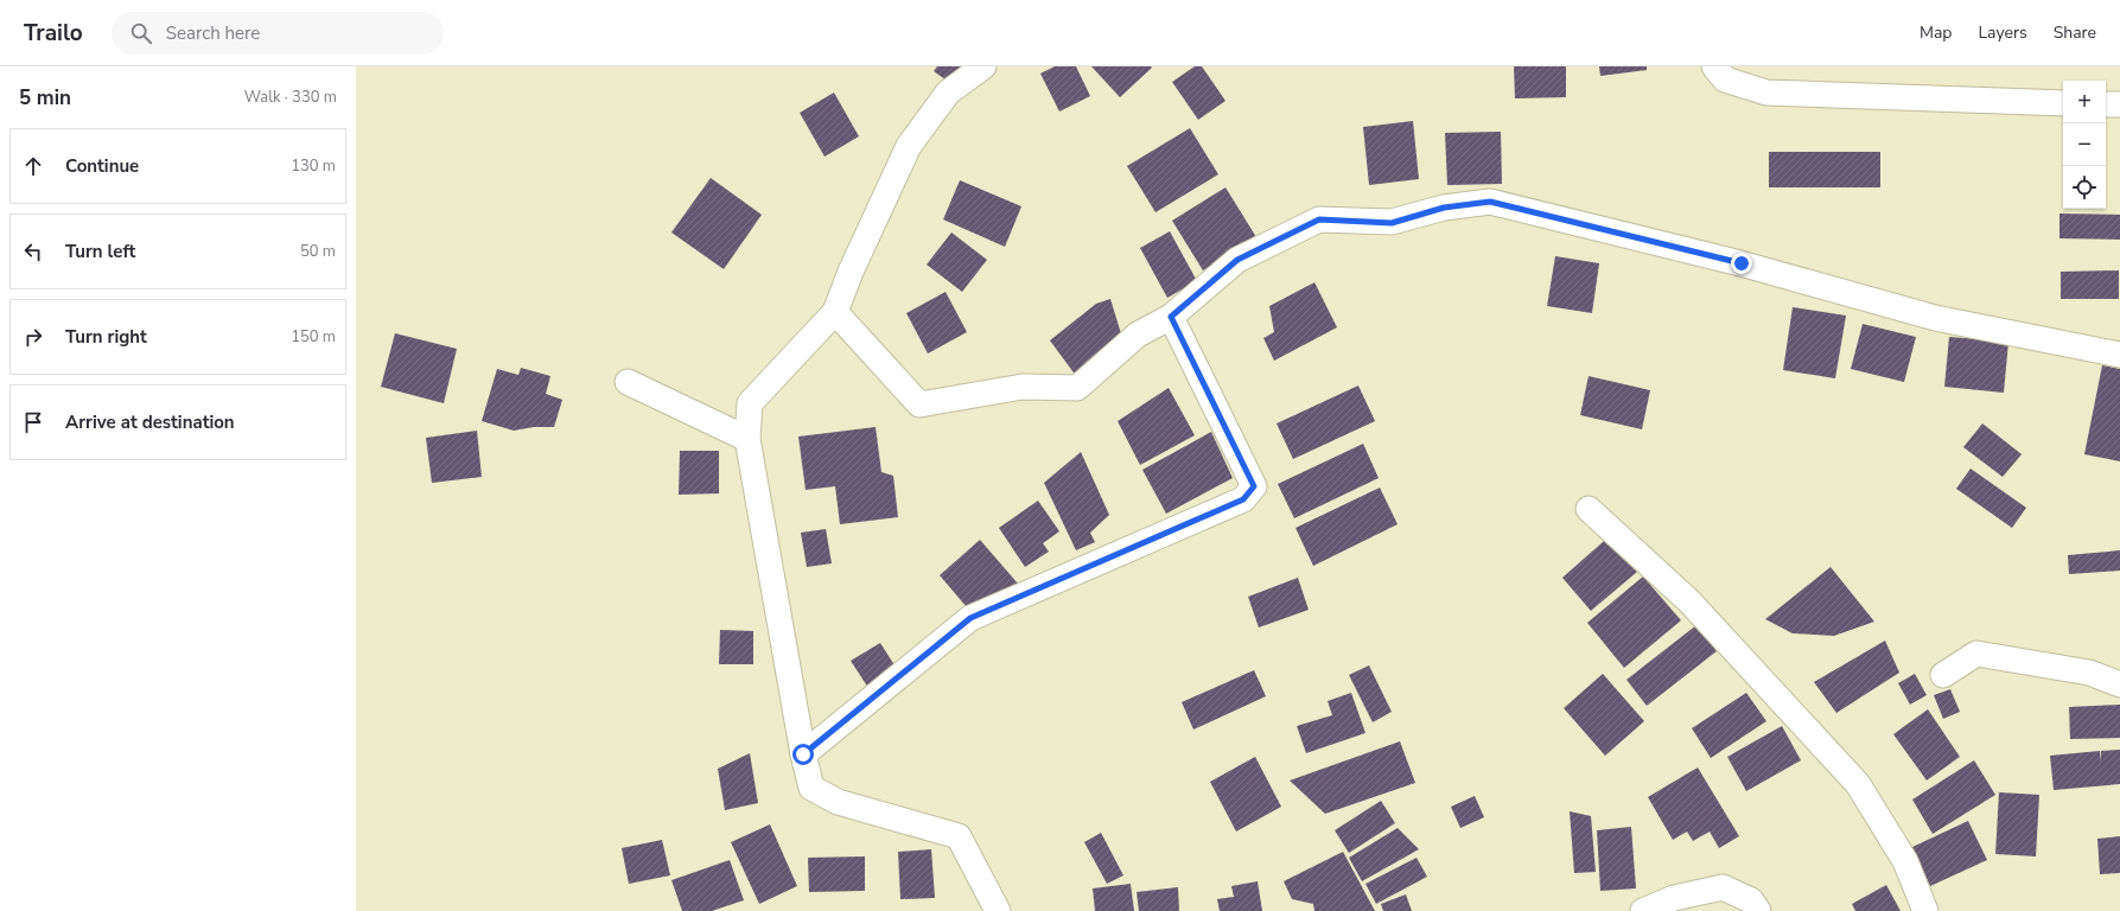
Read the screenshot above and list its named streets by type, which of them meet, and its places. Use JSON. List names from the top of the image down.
{
  "page": {
    "header": "Trailo",
    "search": "Search here",
    "nav": ["Map", "Layers", "Share"],
    "heading": ["5 min", "Walk · 330 m"],
    "map_buttons": ["+", "−"],
    "list": [
      ["Continue", "130 m"],
      ["Turn left", "50 m"],
      ["Turn right", "150 m"],
      "Arrive at destination"
    ]
  }
}
